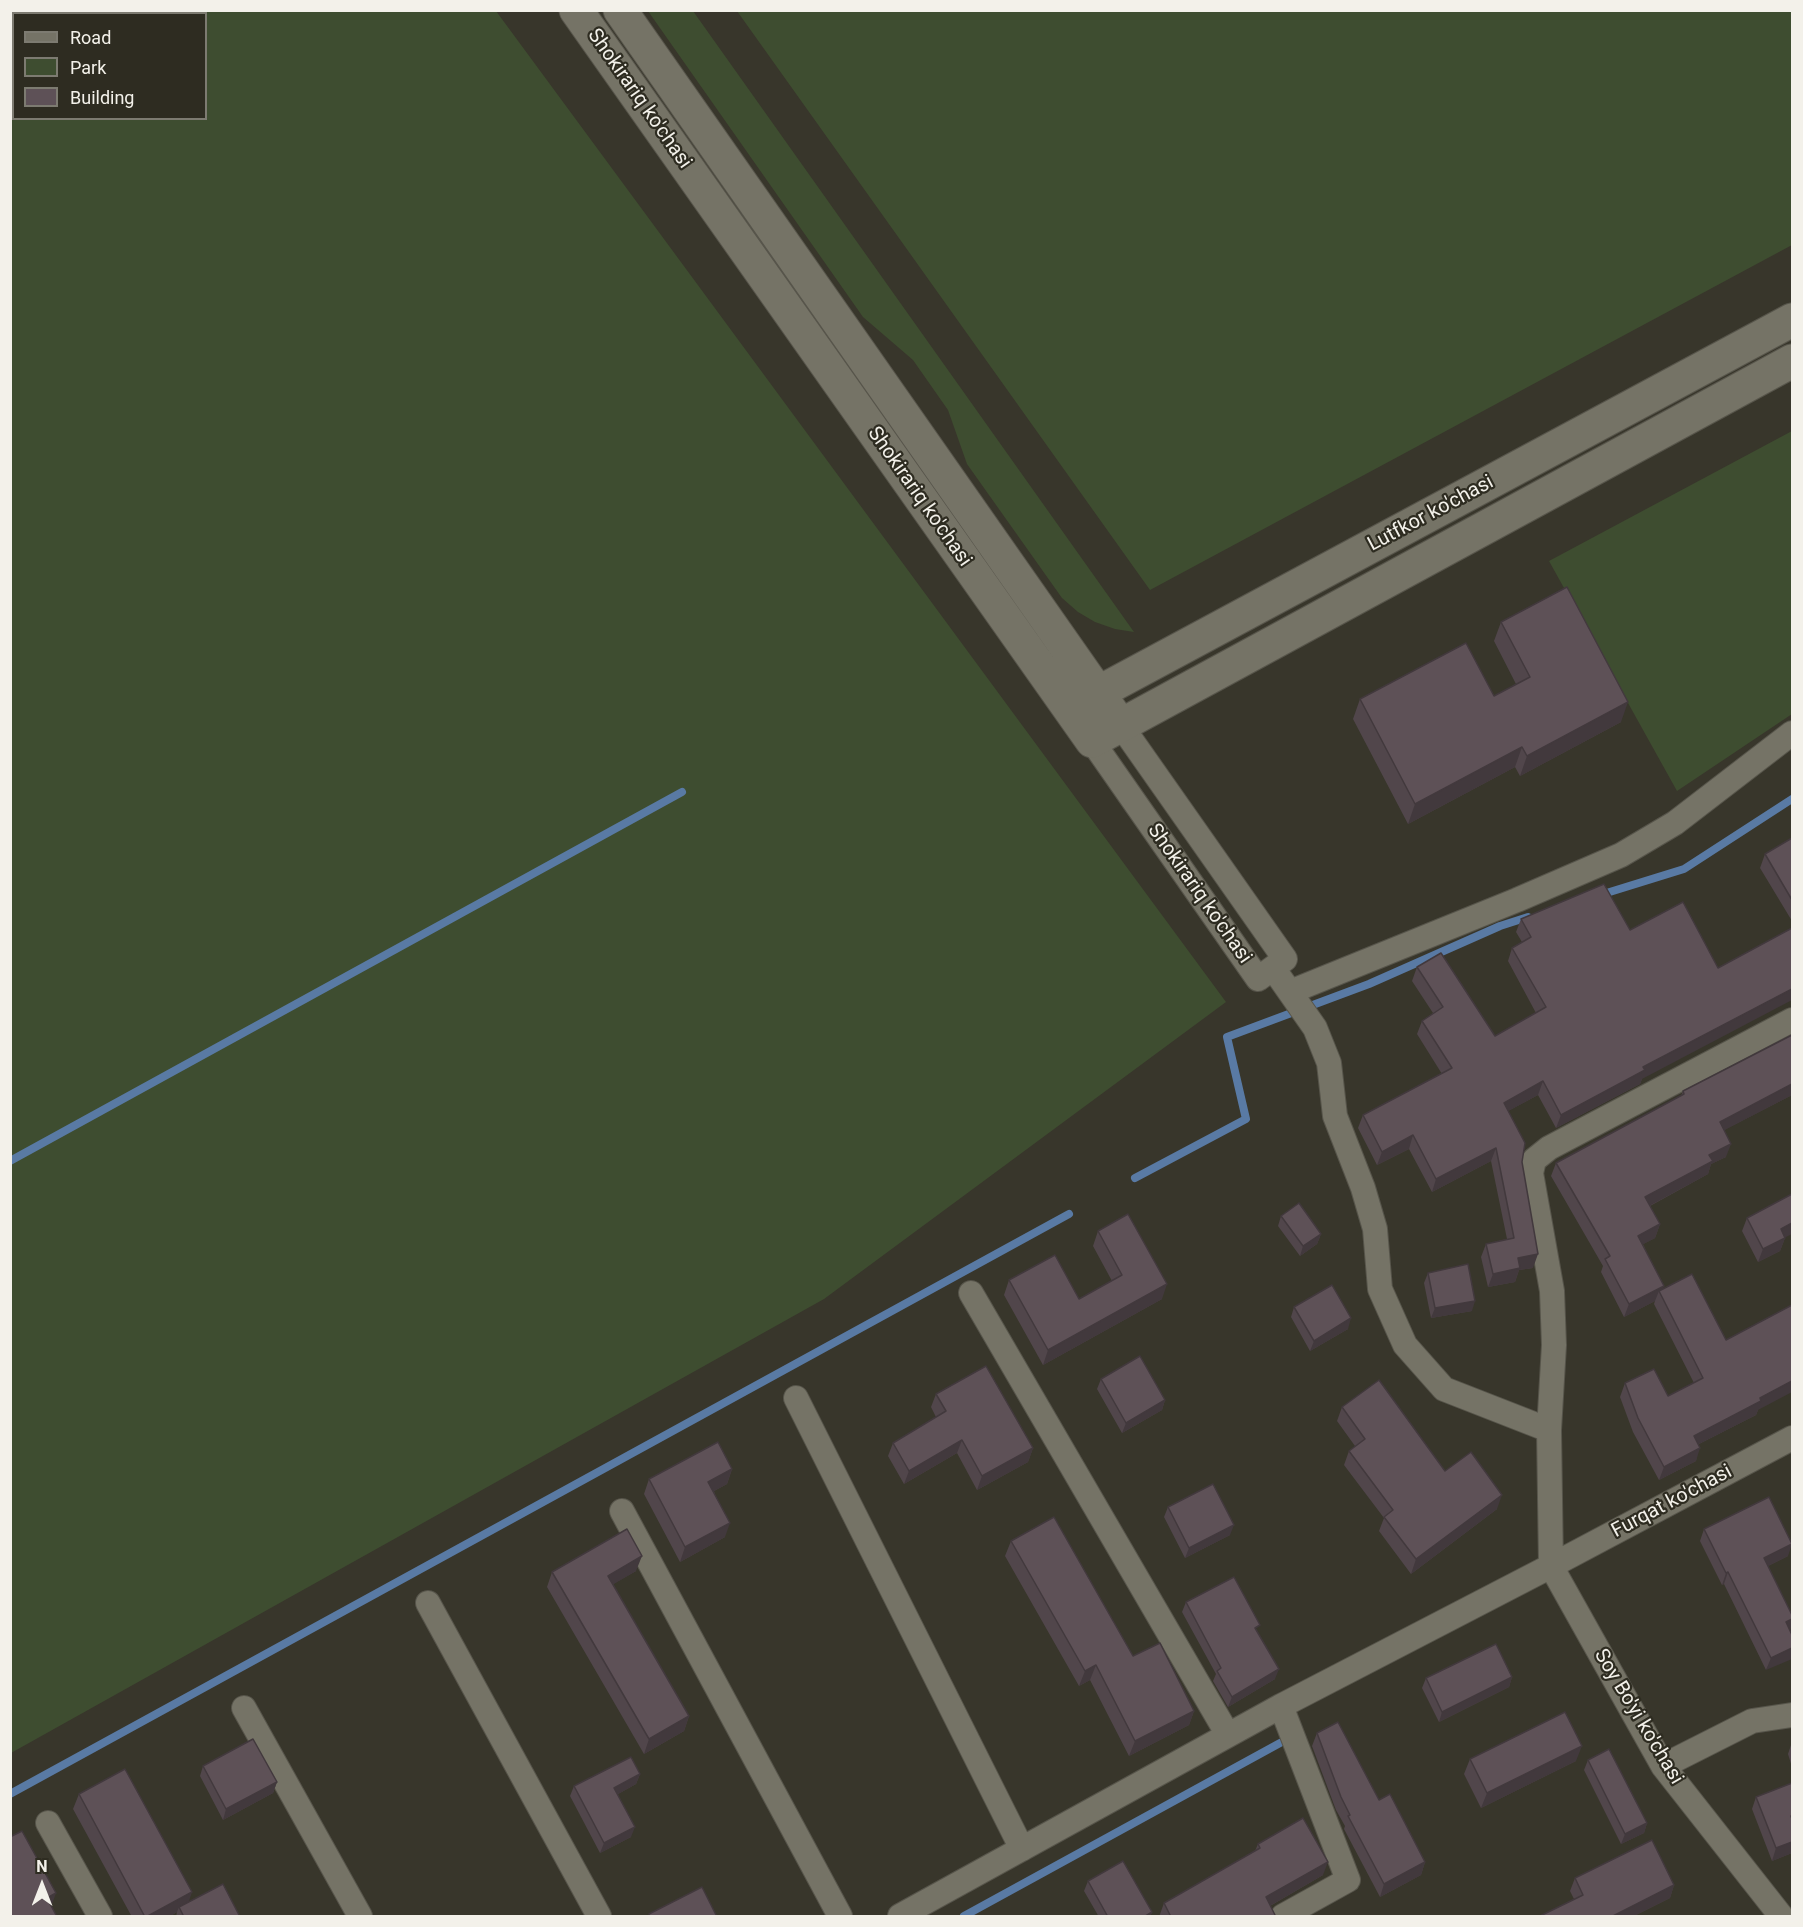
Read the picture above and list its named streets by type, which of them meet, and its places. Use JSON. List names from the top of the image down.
{
  "streets": {
    "main road": ["Shokirariq ko'chasi", "Lutfkor ko'chasi"],
    "street": ["Furqat ko'chasi", "Soy Bo'yi ko'chasi"]
  },
  "crossings": [
    ["Shokirariq ko'chasi", "Lutfkor ko'chasi"],
    ["Furqat ko'chasi", "Soy Bo'yi ko'chasi"]
  ],
  "legend": ["Road", "Park", "Building"],
  "north": "top"
}
